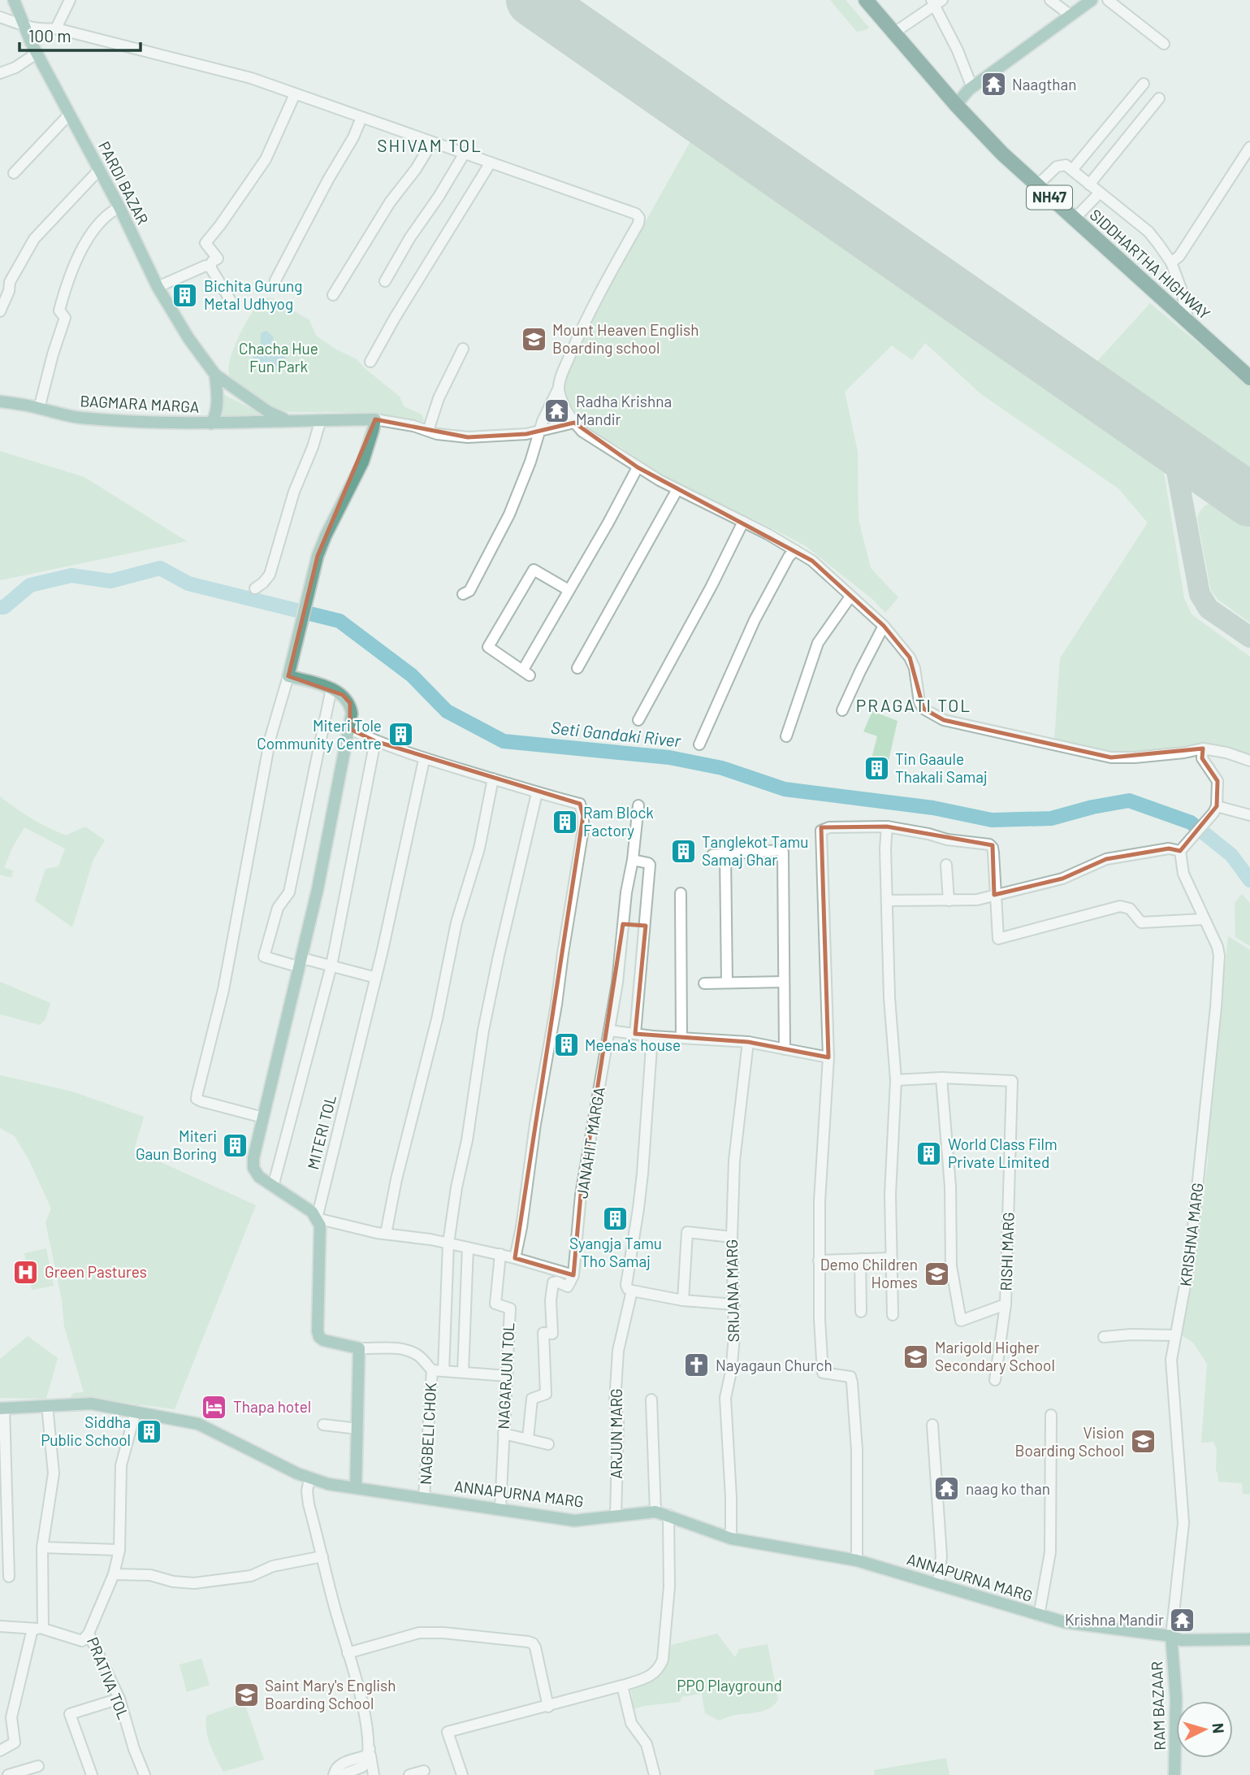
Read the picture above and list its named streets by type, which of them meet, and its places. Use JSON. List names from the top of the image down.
{
  "streets": {
    "highway": ["NH47", "SIDDHARTHA HIGHWAY"],
    "main road": [
      "PARDI BAZAR",
      "BAGMARA MARGA",
      "MITERI TOL",
      "ANNAPURNA MARG",
      "RAM BAZAAR"
    ],
    "street": [
      "JANAHIT MARGA",
      "KRISHNA MARG",
      "RISHI MARG",
      "SRIJANA MARG",
      "NAGARJUN TOL",
      "NAGBELI CHOK",
      "ARJUN MARG",
      "PRATIVA TOL"
    ]
  },
  "crossings": [
    ["PARDI BAZAR", "BAGMARA MARGA"],
    ["KRISHNA MARG", "ANNAPURNA MARG"],
    ["KRISHNA MARG", "RAM BAZAAR"],
    ["SRIJANA MARG", "ANNAPURNA MARG"],
    ["NAGARJUN TOL", "ANNAPURNA MARG"],
    ["NAGBELI CHOK", "ANNAPURNA MARG"],
    ["ARJUN MARG", "ANNAPURNA MARG"],
    ["ANNAPURNA MARG", "PRATIVA TOL"],
    ["ANNAPURNA MARG", "RAM BAZAAR"]
  ],
  "districts": ["SHIVAM TOL", "PRAGATI TOL"],
  "water": ["Seti Gandaki River"],
  "parks": ["Chacha Hue Fun Park", "PPO Playground"],
  "places": {
    "temple": [
      "Naagthan",
      "Radha Krishna Mandir",
      "naag ko than",
      "Krishna Mandir"
    ],
    "building": [
      "Bichita Gurung Metal Udhyog",
      "Miteri Tole Community Centre",
      "Tin Gaaule Thakali Samaj",
      "Ram Block Factory",
      "Tanglekot Tamu Samaj Ghar",
      "Meena's house",
      "Miteri Gaun Boring",
      "World Class Film Private Limited",
      "Syangja Tamu Tho Samaj",
      "Siddha Public School"
    ],
    "school or university": [
      "Mount Heaven English Boarding school",
      "Demo Children Homes",
      "Marigold Higher Secondary School",
      "Vision Boarding School",
      "Saint Mary's English Boarding School"
    ],
    "hospital": ["Green Pastures"],
    "church": ["Nayagaun Church"],
    "hotel": ["Thapa hotel"]
  },
  "scale_bar": "100 m",
  "north": "right"
}
